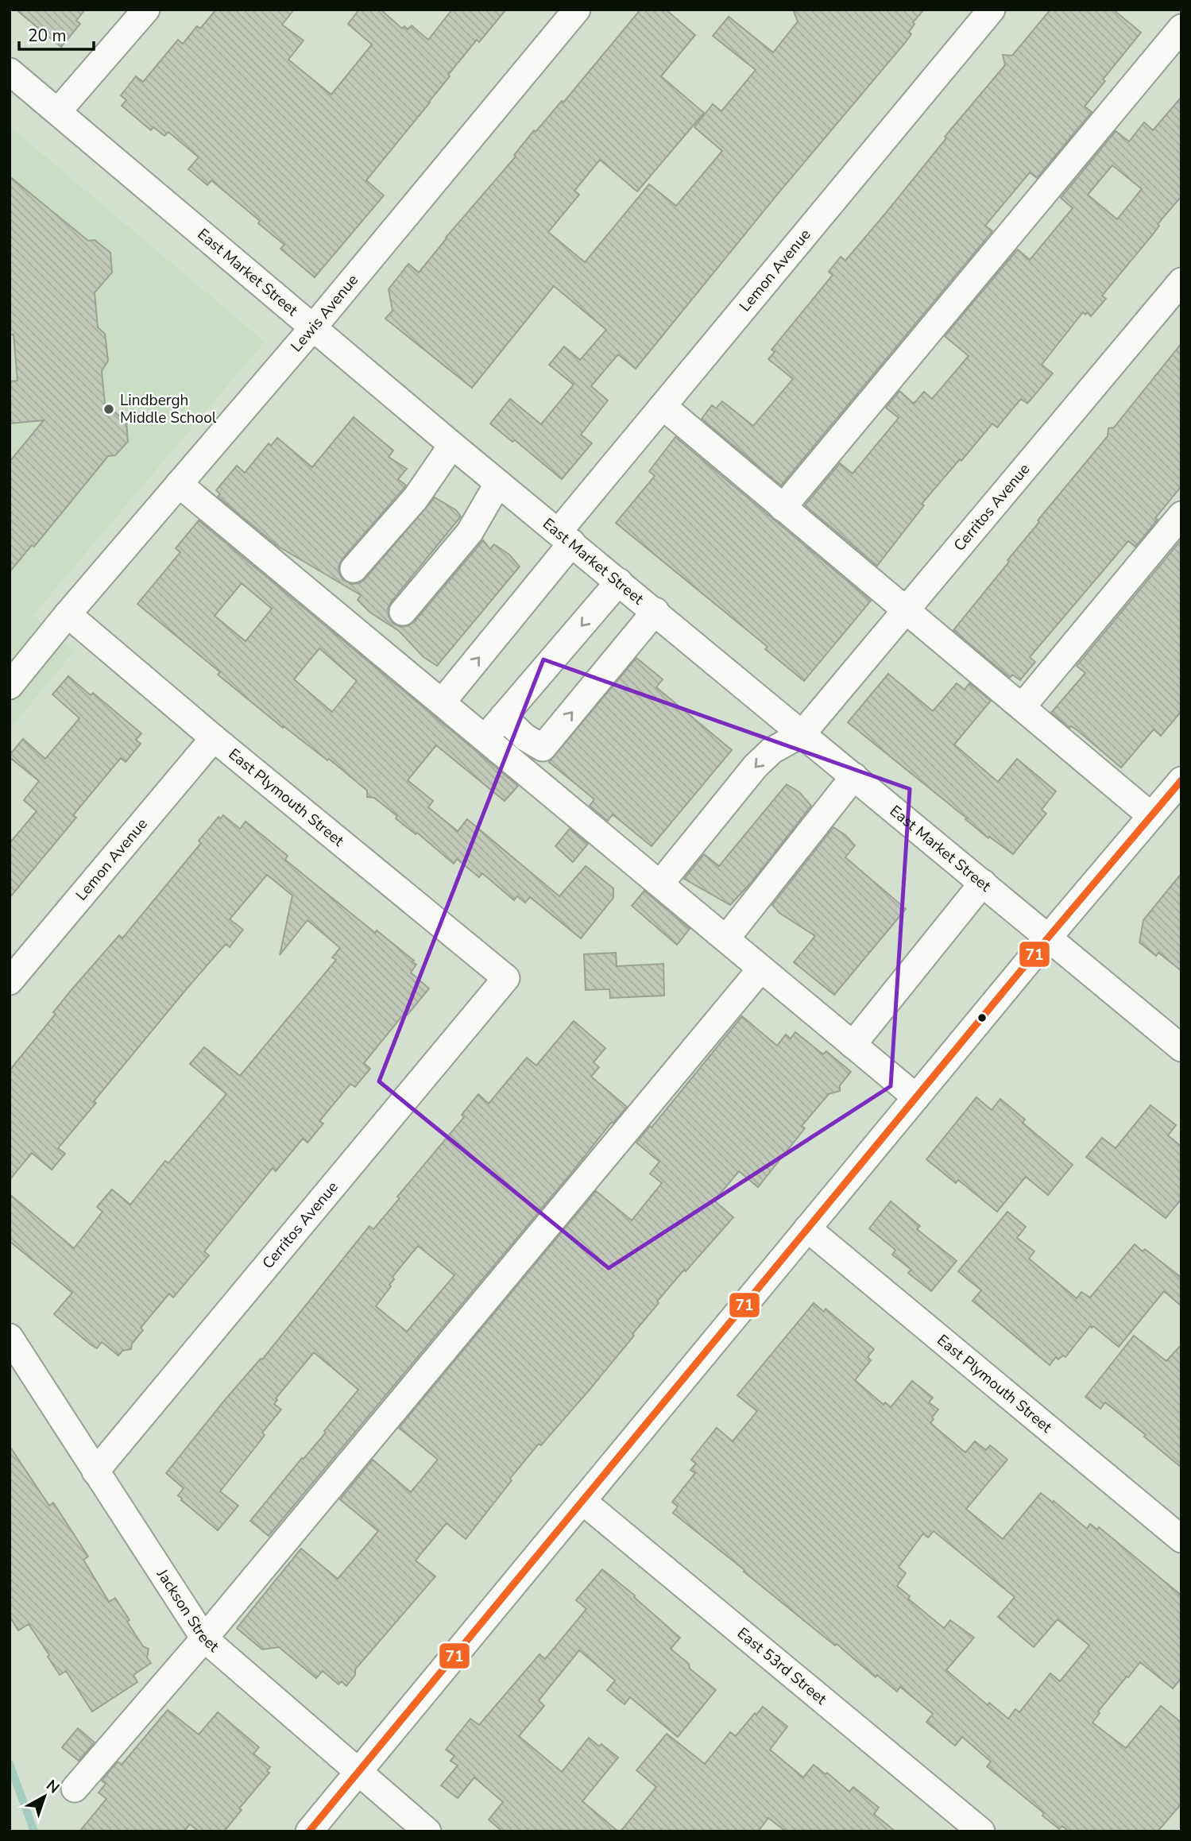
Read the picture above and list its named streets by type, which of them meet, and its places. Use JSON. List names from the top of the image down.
{
  "streets": {
    "street": [
      "Lemon Avenue",
      "East Market Street",
      "Lewis Avenue",
      "Cerritos Avenue",
      "East Plymouth Street",
      "Jackson Street",
      "East 53rd Street"
    ]
  },
  "crossings": [
    ["Lemon Avenue", "East Market Street"],
    ["Lemon Avenue", "East Plymouth Street"],
    ["East Market Street", "Lewis Avenue"],
    ["East Market Street", "Cerritos Avenue"],
    ["Lewis Avenue", "East Plymouth Street"],
    ["Cerritos Avenue", "East Plymouth Street"],
    ["Cerritos Avenue", "Jackson Street"]
  ],
  "places": ["Lindbergh Middle School"],
  "lines": ["transit line 71"],
  "scale_bar": "20 m",
  "north": "top right"
}
